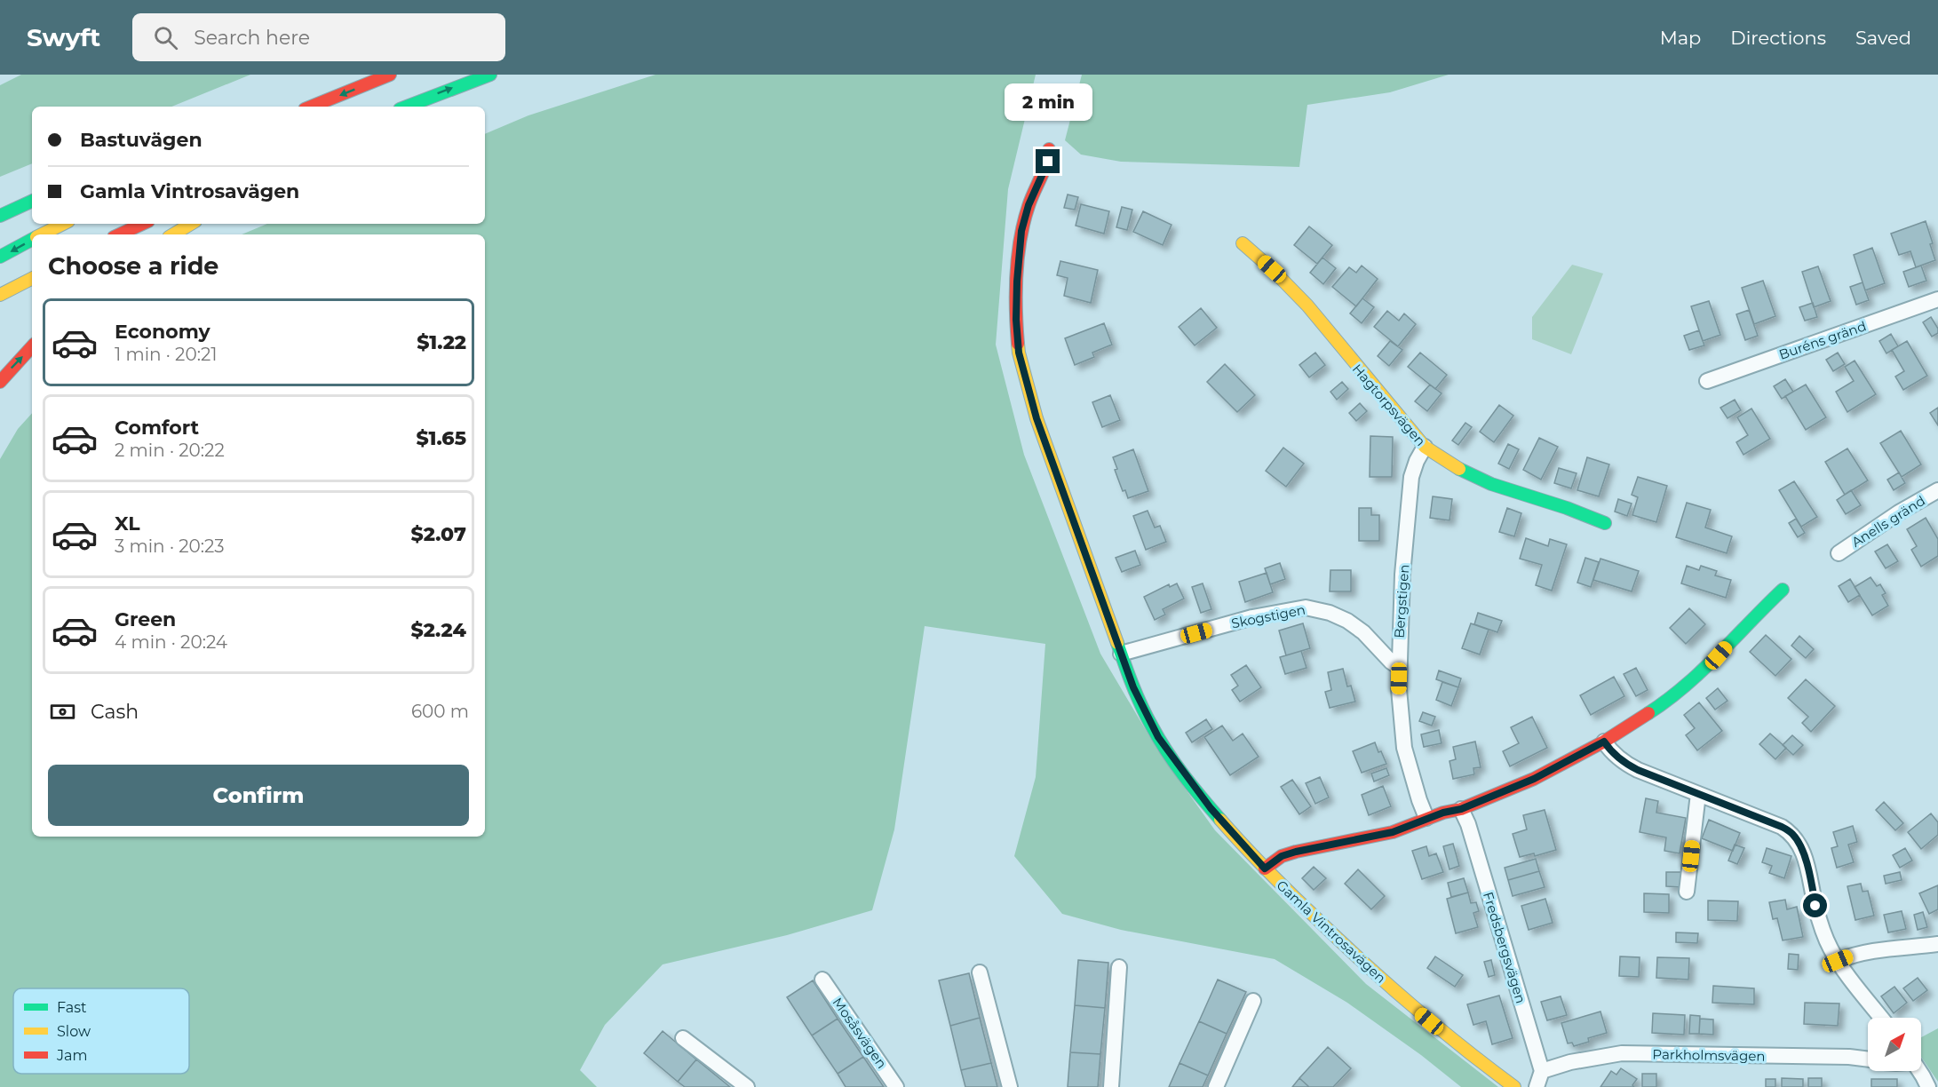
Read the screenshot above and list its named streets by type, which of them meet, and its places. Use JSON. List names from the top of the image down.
{
  "streets": {
    "main road": ["Hagtorpsvägen", "Gamla Vintrosavägen"],
    "street": [
      "Buréns gränd",
      "Anells gränd",
      "Bergstigen",
      "Skogstigen",
      "Fredsbergsvägen",
      "Mosåsvägen",
      "Parkholmsvägen"
    ]
  },
  "crossings": [
    ["Hagtorpsvägen", "Bergstigen"],
    ["Bergstigen", "Skogstigen"],
    ["Skogstigen", "Gamla Vintrosavägen"],
    ["Fredsbergsvägen", "Parkholmsvägen"]
  ],
  "legend": ["Fast", "Slow", "Jam"],
  "north": "top right",
  "page": {
    "header": "Swyft",
    "search": "Search here",
    "nav": ["Map", "Directions", "Saved"],
    "bubble": "2 min",
    "banner": ["Bastuvägen", "Gamla Vintrosavägen"],
    "heading": "Choose a ride",
    "list": [
      {
        "name": "Economy",
        "note": "1 min · 20:21",
        "value": "$1.22"
      },
      {
        "name": "Comfort",
        "note": "2 min · 20:22",
        "value": "$1.65"
      },
      {
        "name": "XL",
        "note": "3 min · 20:23",
        "value": "$2.07"
      },
      {
        "name": "Green",
        "note": "4 min · 20:24",
        "value": "$2.24"
      }
    ],
    "pay": ["Cash", "600 m"],
    "buttons": "Confirm"
  }
}
